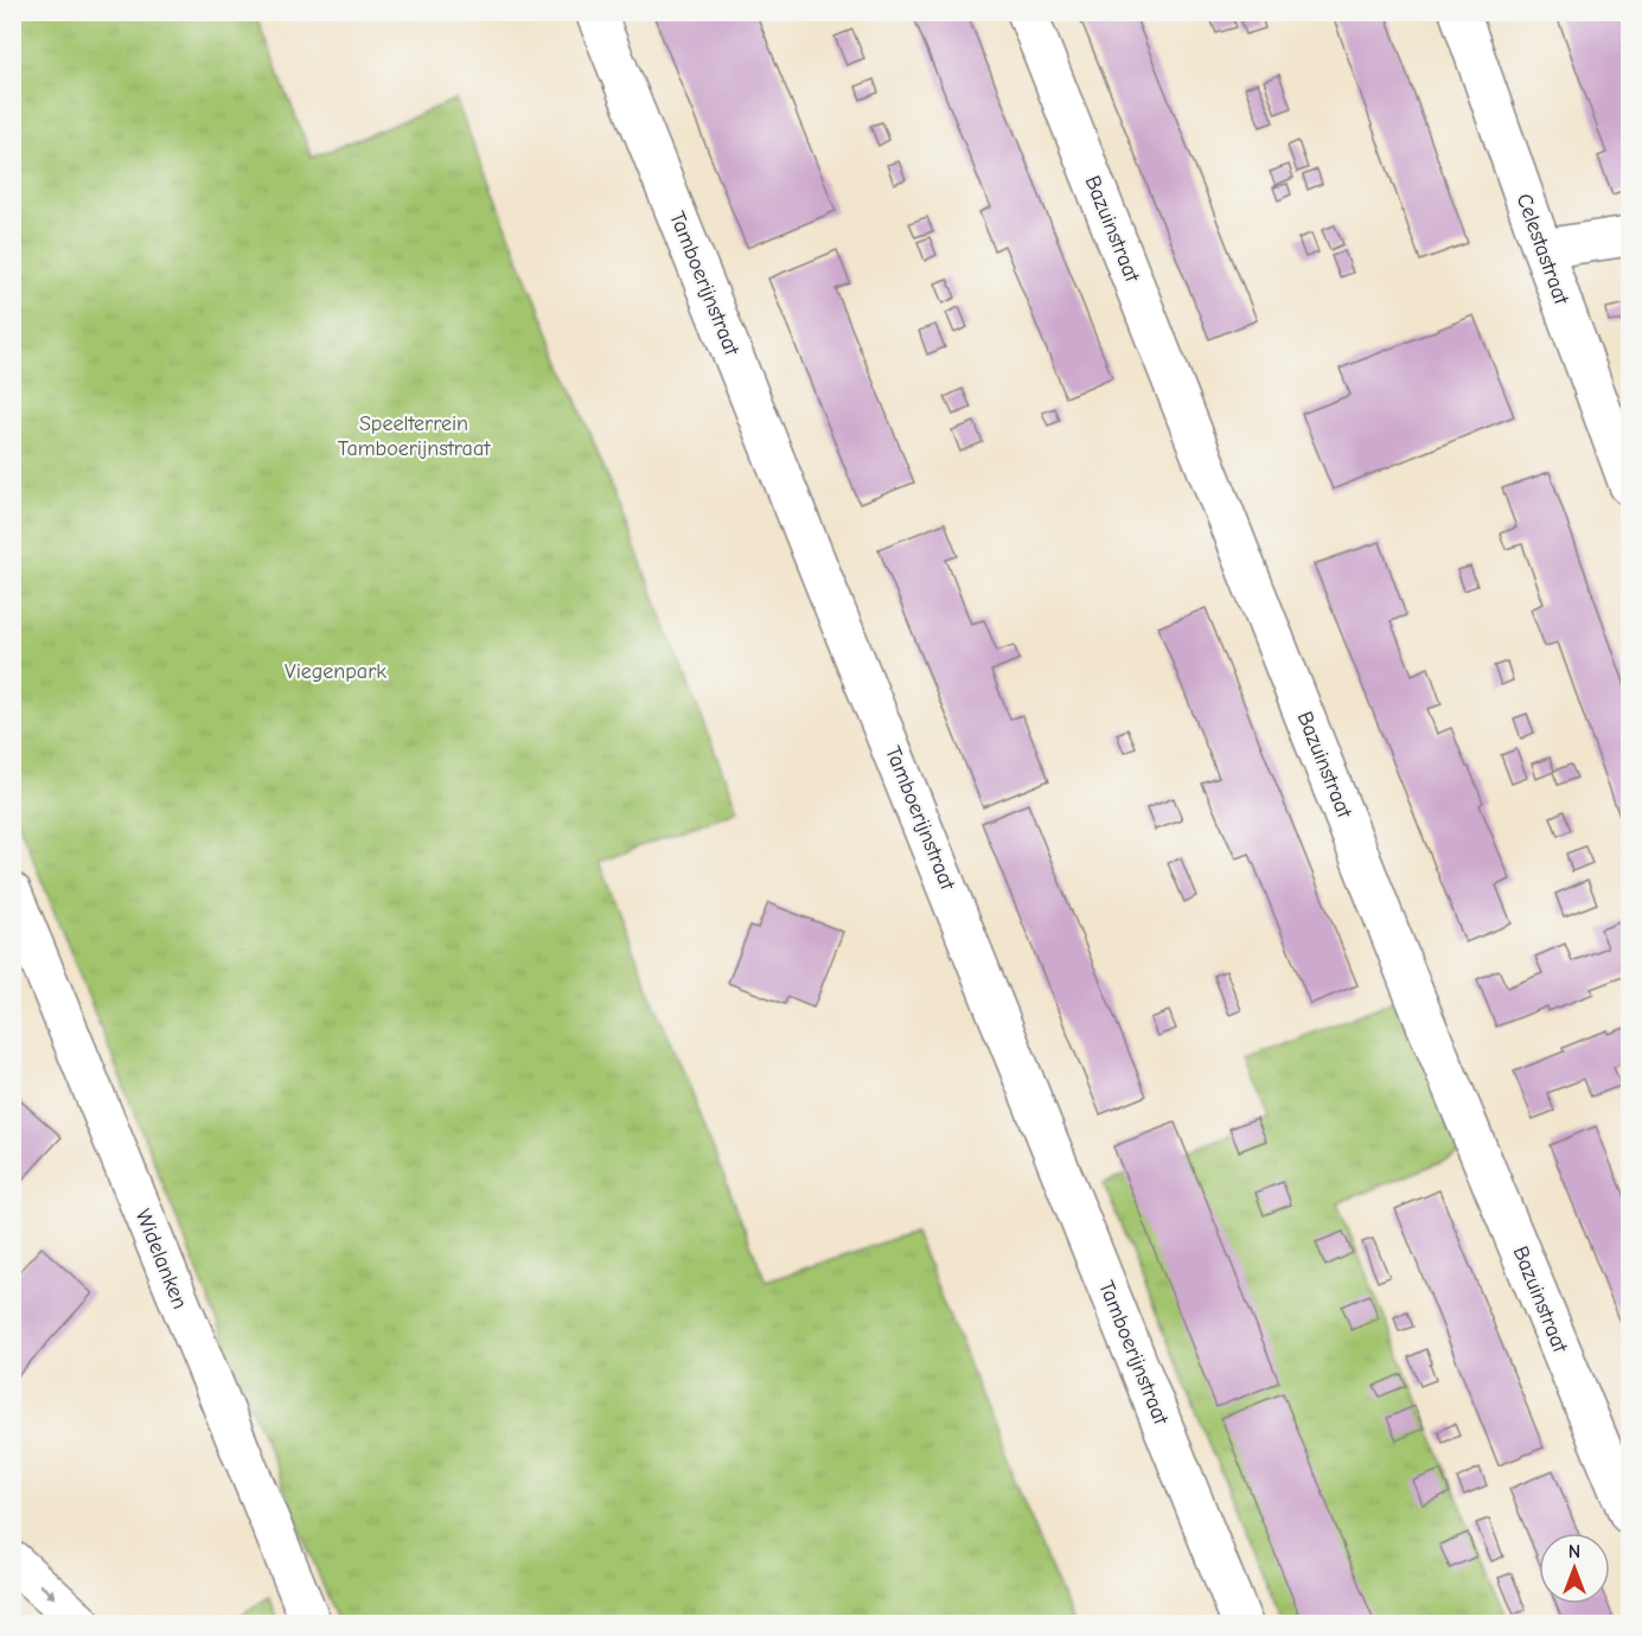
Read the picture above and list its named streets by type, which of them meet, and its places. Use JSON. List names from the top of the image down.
{
  "streets": {
    "street": [
      "Bazuinstraat",
      "Celestastraat",
      "Tamboerijnstraat",
      "Widelanken"
    ]
  },
  "parks": ["Speelterrein Tamboerijnstraat", "Viegenpark"],
  "north": "top"
}
